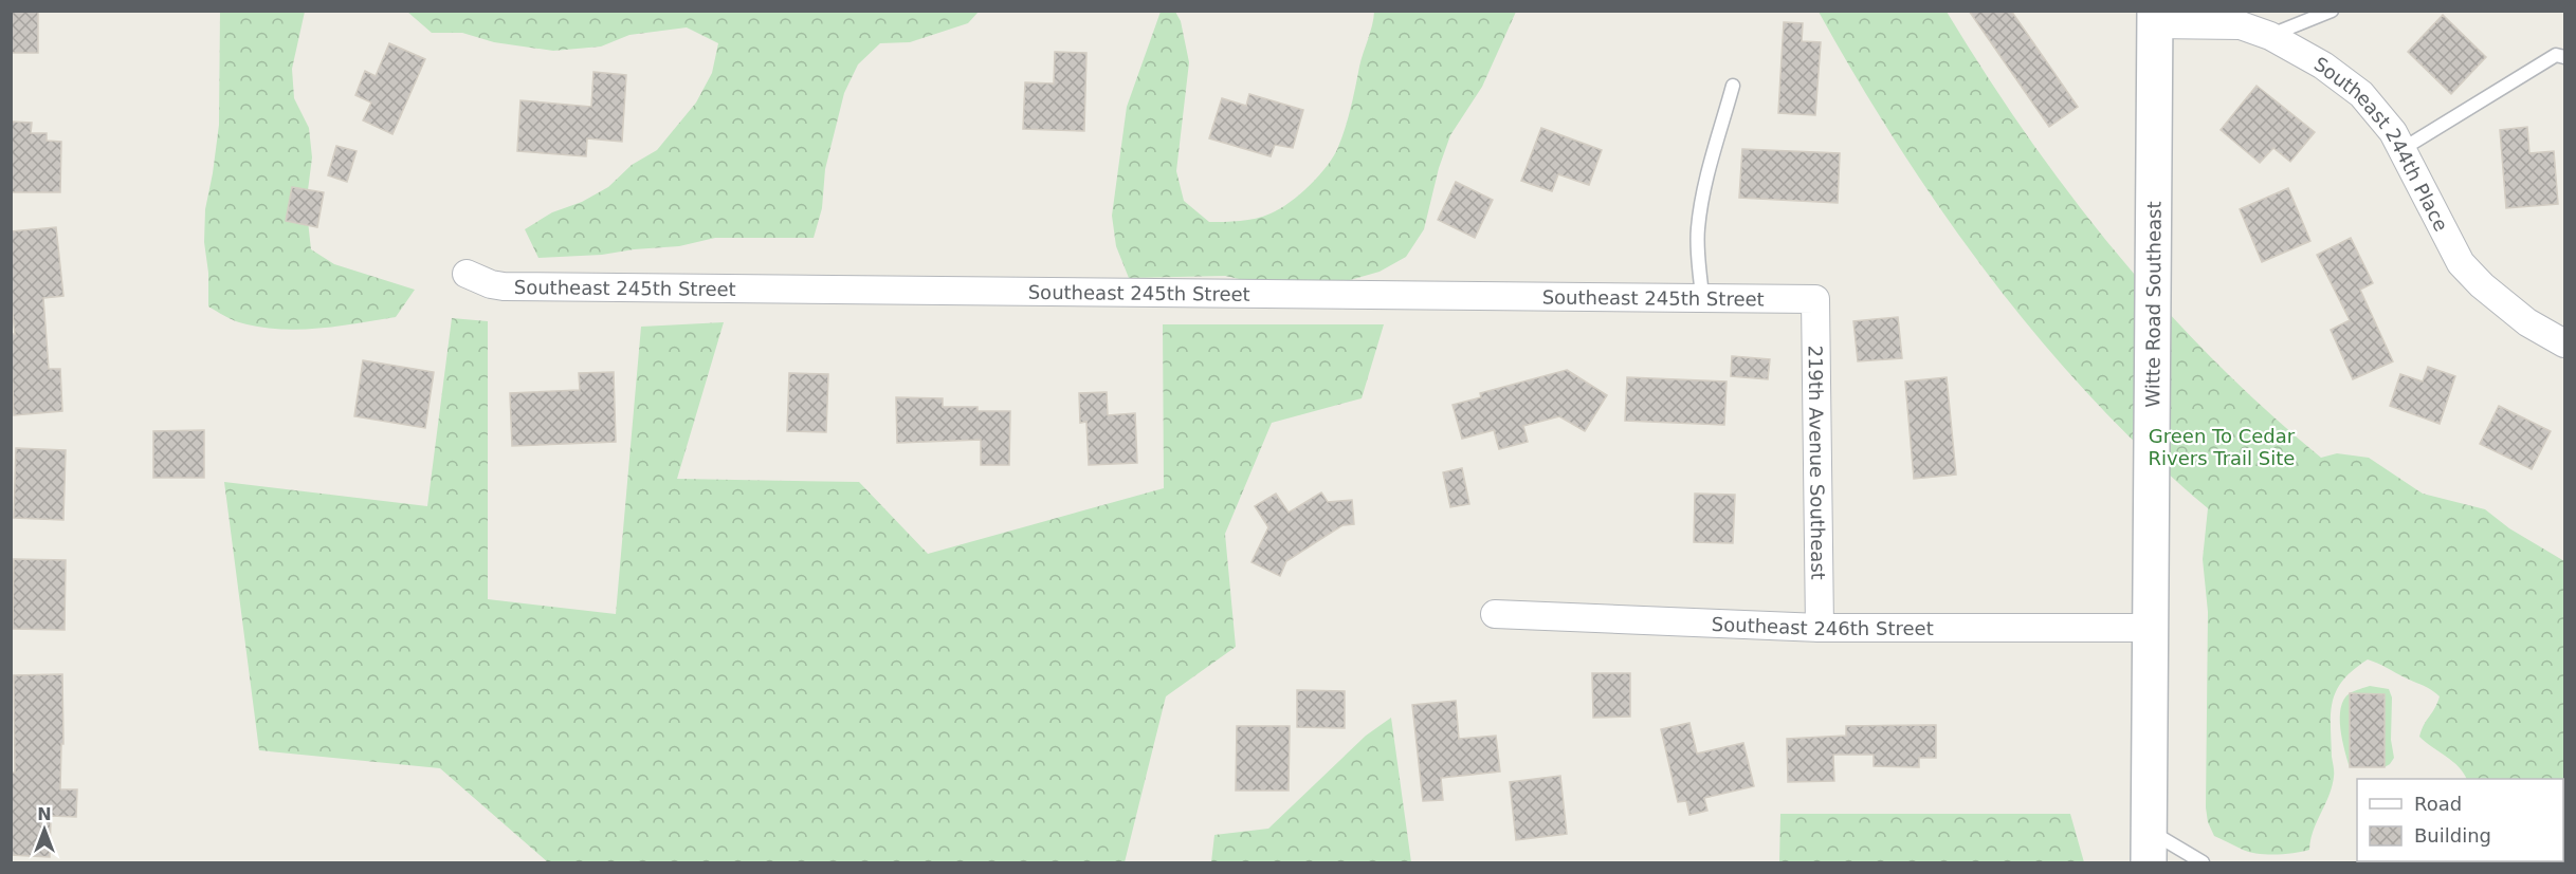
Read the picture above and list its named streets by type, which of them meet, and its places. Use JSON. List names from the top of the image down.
{
  "streets": {
    "street": [
      "Southeast 244th Place",
      "Southeast 245th Street",
      "Witte Road Southeast",
      "219th Avenue Southeast",
      "Southeast 246th Street"
    ]
  },
  "crossings": [
    ["Southeast 244th Place", "Witte Road Southeast"],
    ["Southeast 245th Street", "219th Avenue Southeast"],
    ["Witte Road Southeast", "Southeast 246th Street"],
    ["219th Avenue Southeast", "Southeast 246th Street"]
  ],
  "parks": ["Green To Cedar Rivers Trail Site"],
  "legend": ["Road", "Building"],
  "north": "top"
}
